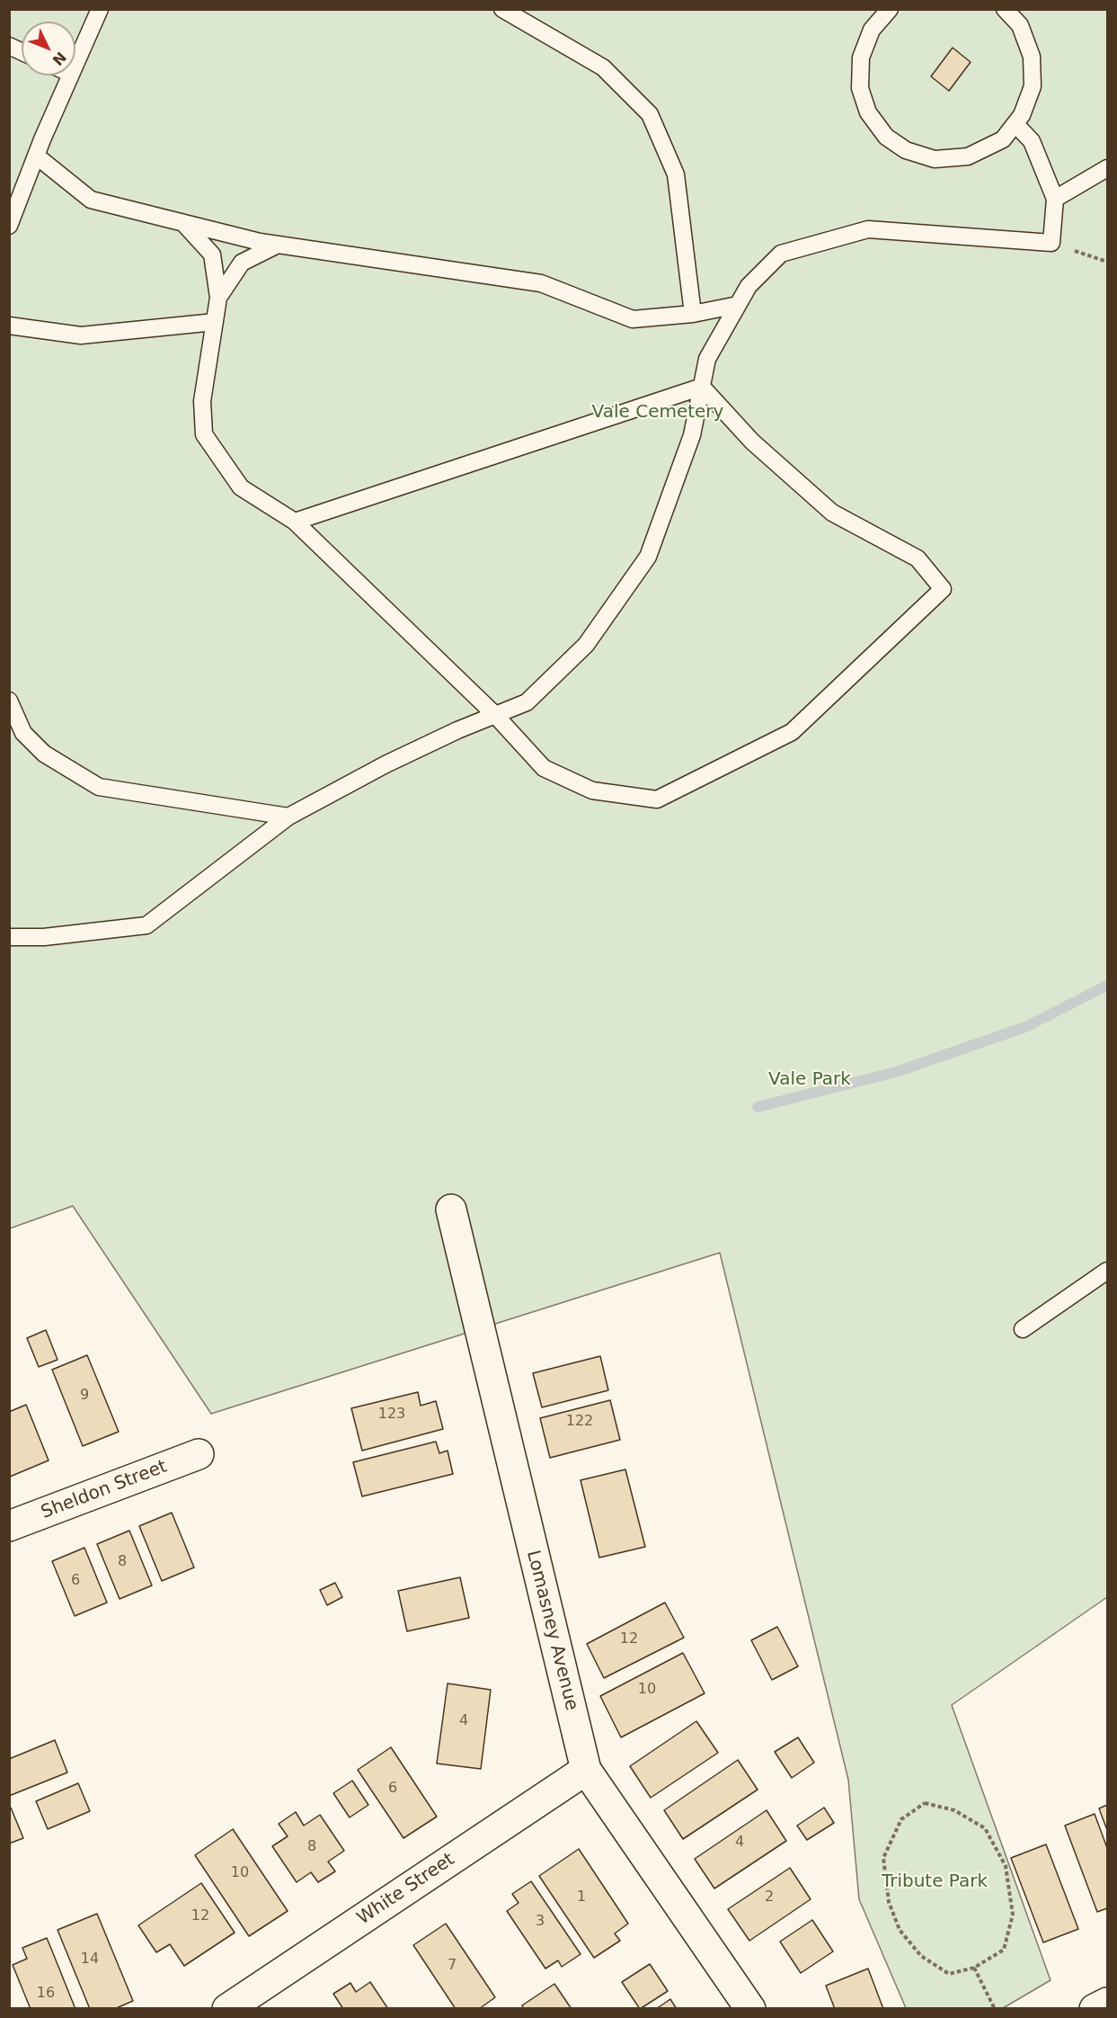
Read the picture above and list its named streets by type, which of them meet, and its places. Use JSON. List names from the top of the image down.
{
  "streets": {
    "street": ["Sheldon Street", "Lomasney Avenue", "White Street"]
  },
  "crossings": [
    ["Lomasney Avenue", "White Street"]
  ],
  "parks": ["Vale Cemetery", "Vale Park", "Tribute Park"],
  "house_numbers": [
    "9",
    "123",
    "122",
    "8",
    "6",
    "12",
    "10",
    "4",
    "6",
    "4",
    "8",
    "10",
    "1",
    "2",
    "12",
    "3",
    "14",
    "7",
    "16"
  ],
  "north": "bottom right"
}
